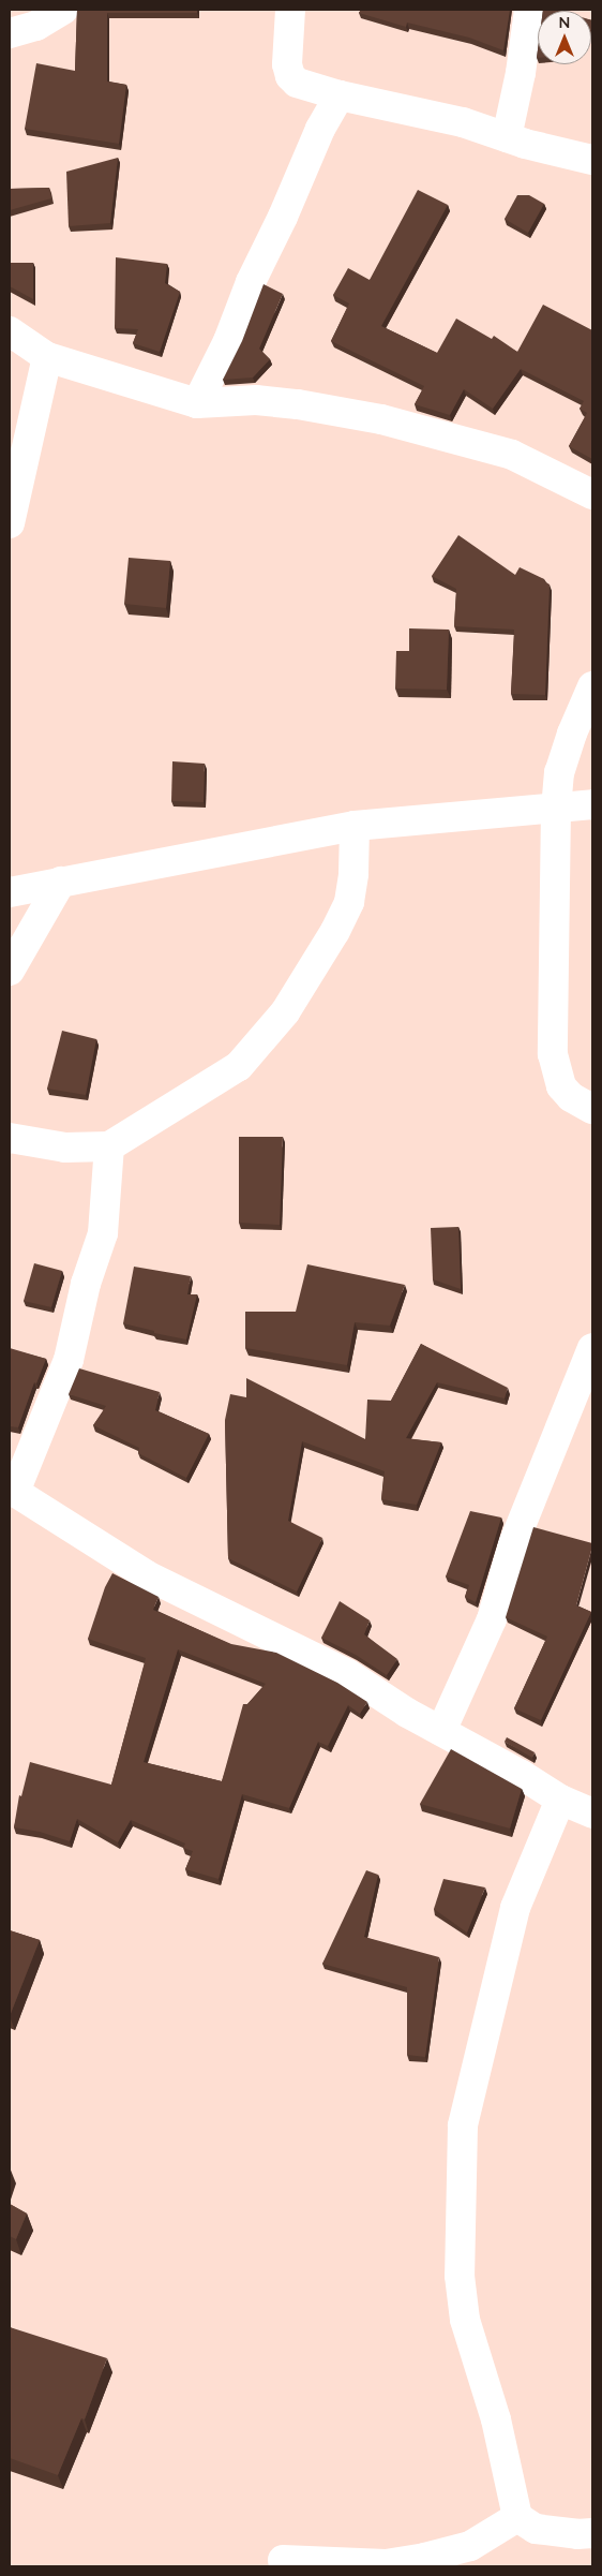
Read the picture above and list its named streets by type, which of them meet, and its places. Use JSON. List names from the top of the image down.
{
  "north": "top"
}
